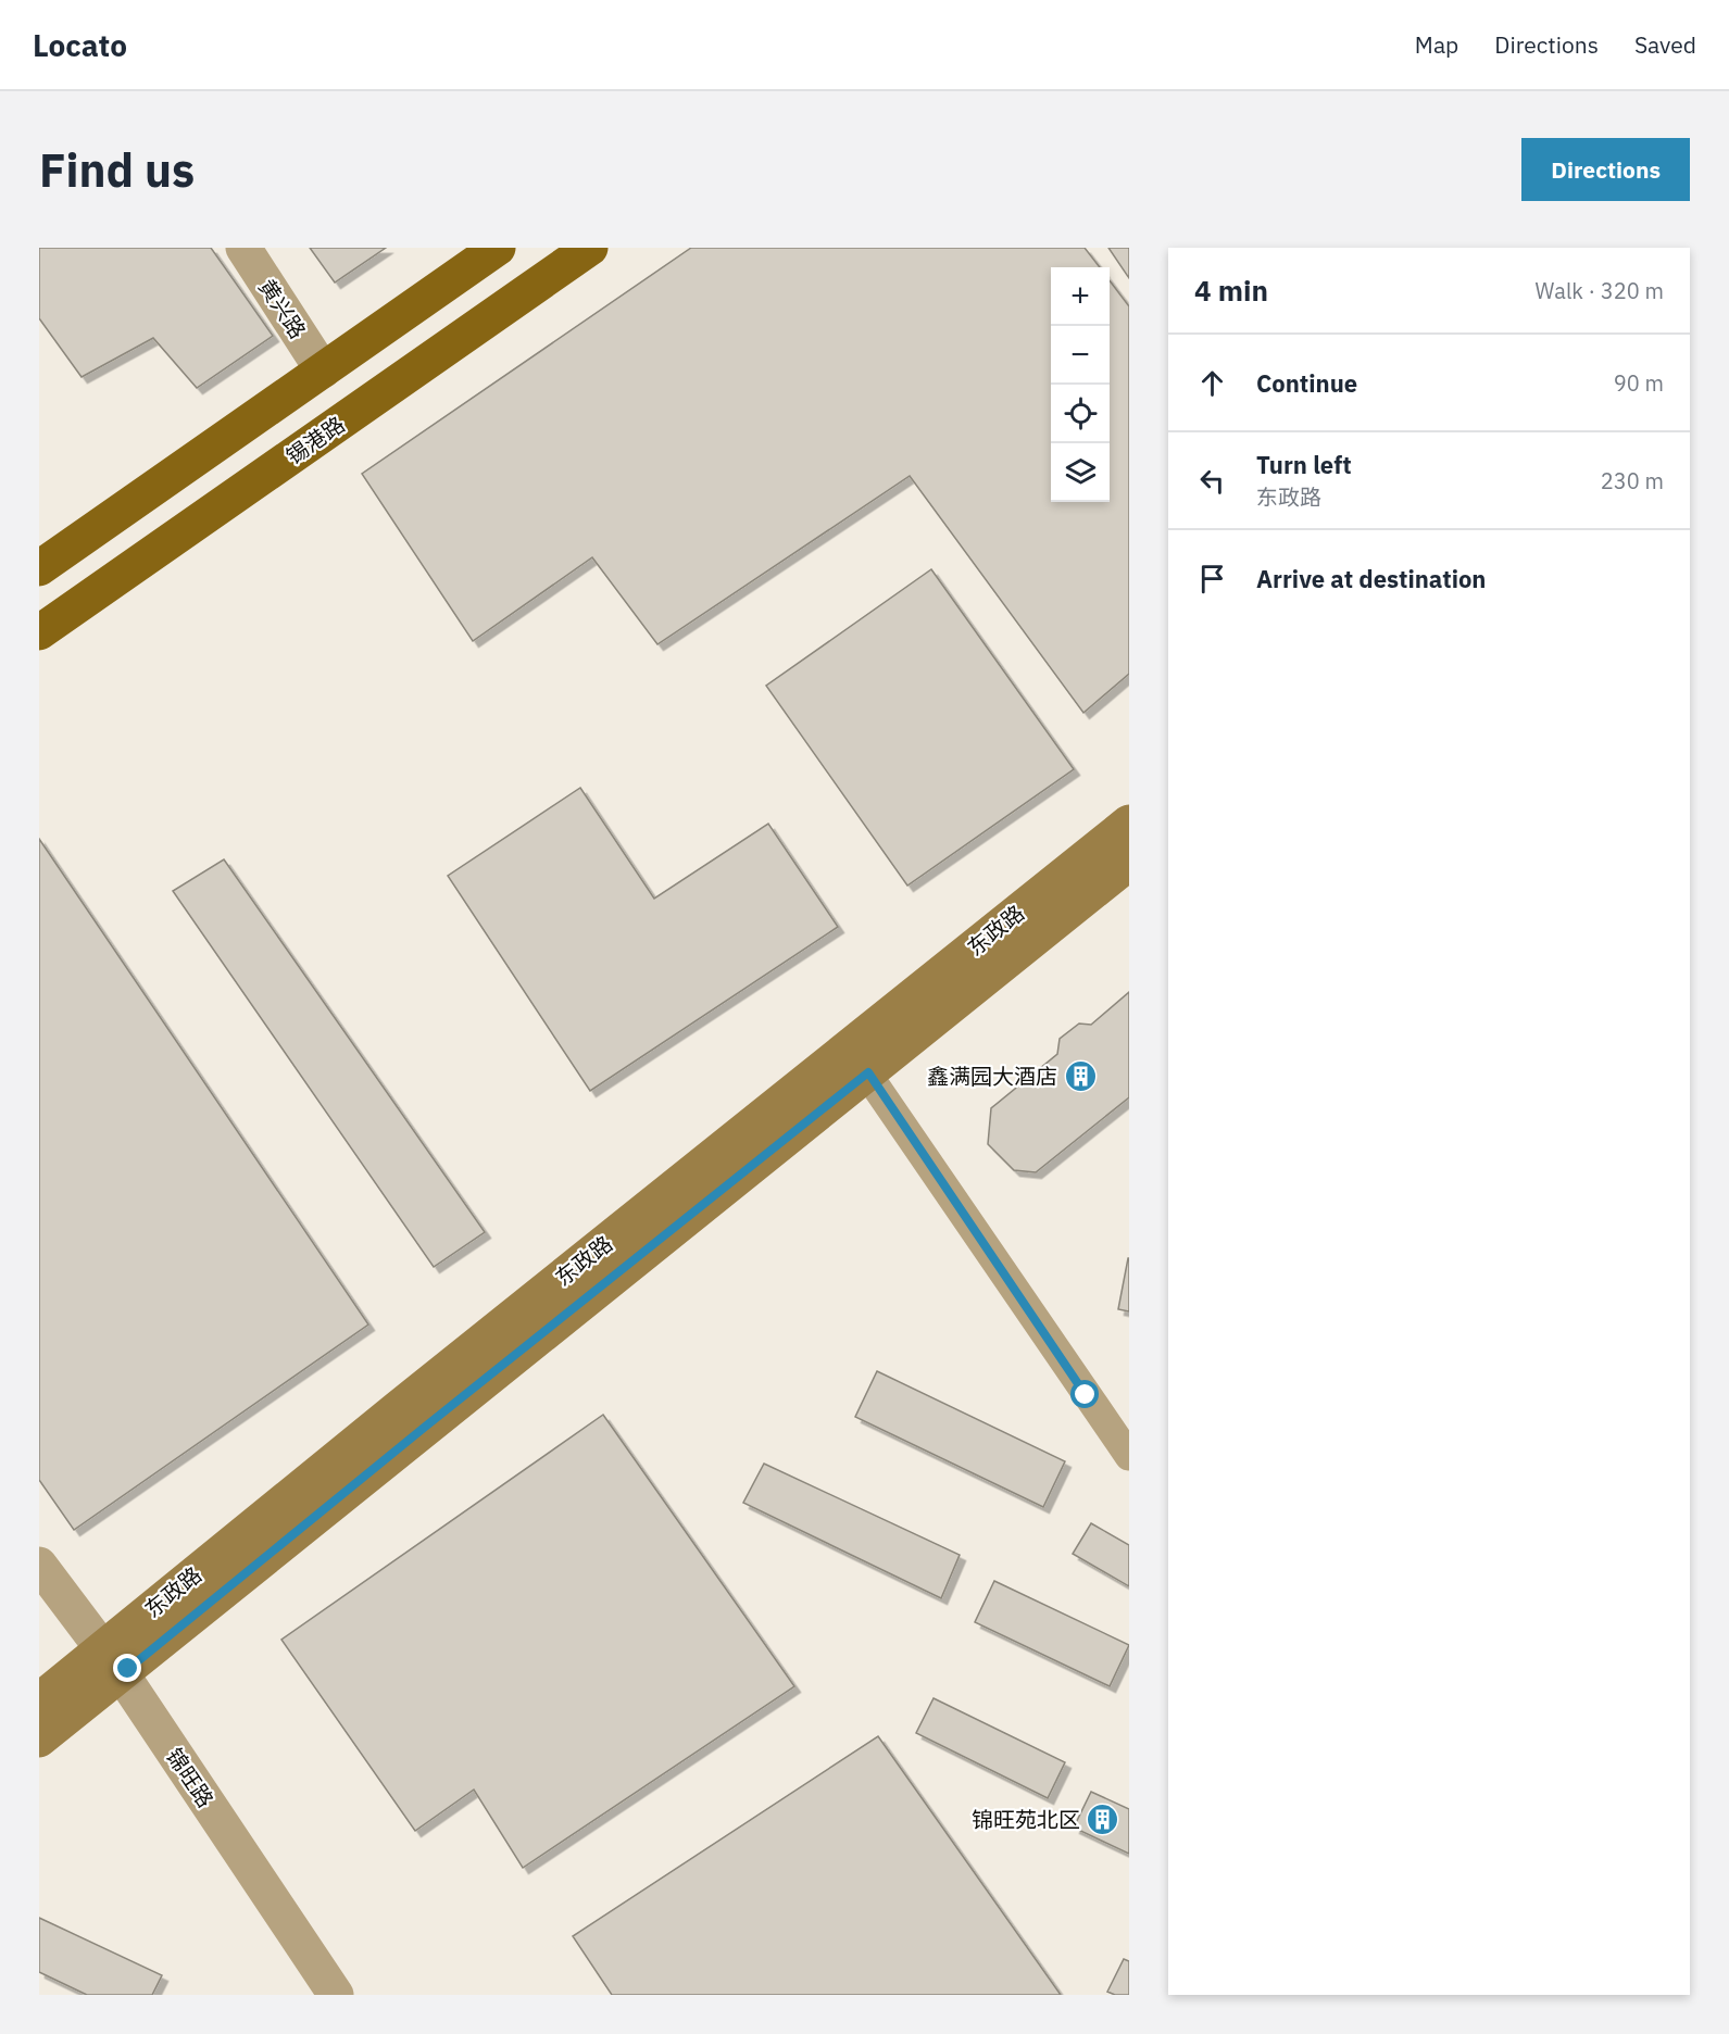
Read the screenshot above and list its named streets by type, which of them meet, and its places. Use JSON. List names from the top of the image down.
{
  "streets": {
    "main road": ["锡港路", "东政路"],
    "street": ["黄兴路", "锦旺路"]
  },
  "crossings": [
    ["东政路", "锦旺路"]
  ],
  "places": {
    "building": ["鑫满园大酒店", "锦旺苑北区"]
  },
  "page": {
    "header": "Locato",
    "nav": ["Map", "Directions", "Saved"],
    "buttons": "Directions",
    "title": "Find us",
    "heading": ["4 min", "Walk · 320 m"],
    "map_buttons": ["+", "−"],
    "list": [
      ["Continue", "90 m"],
      ["Turn left", "东政路", "230 m"],
      "Arrive at destination"
    ]
  }
}
